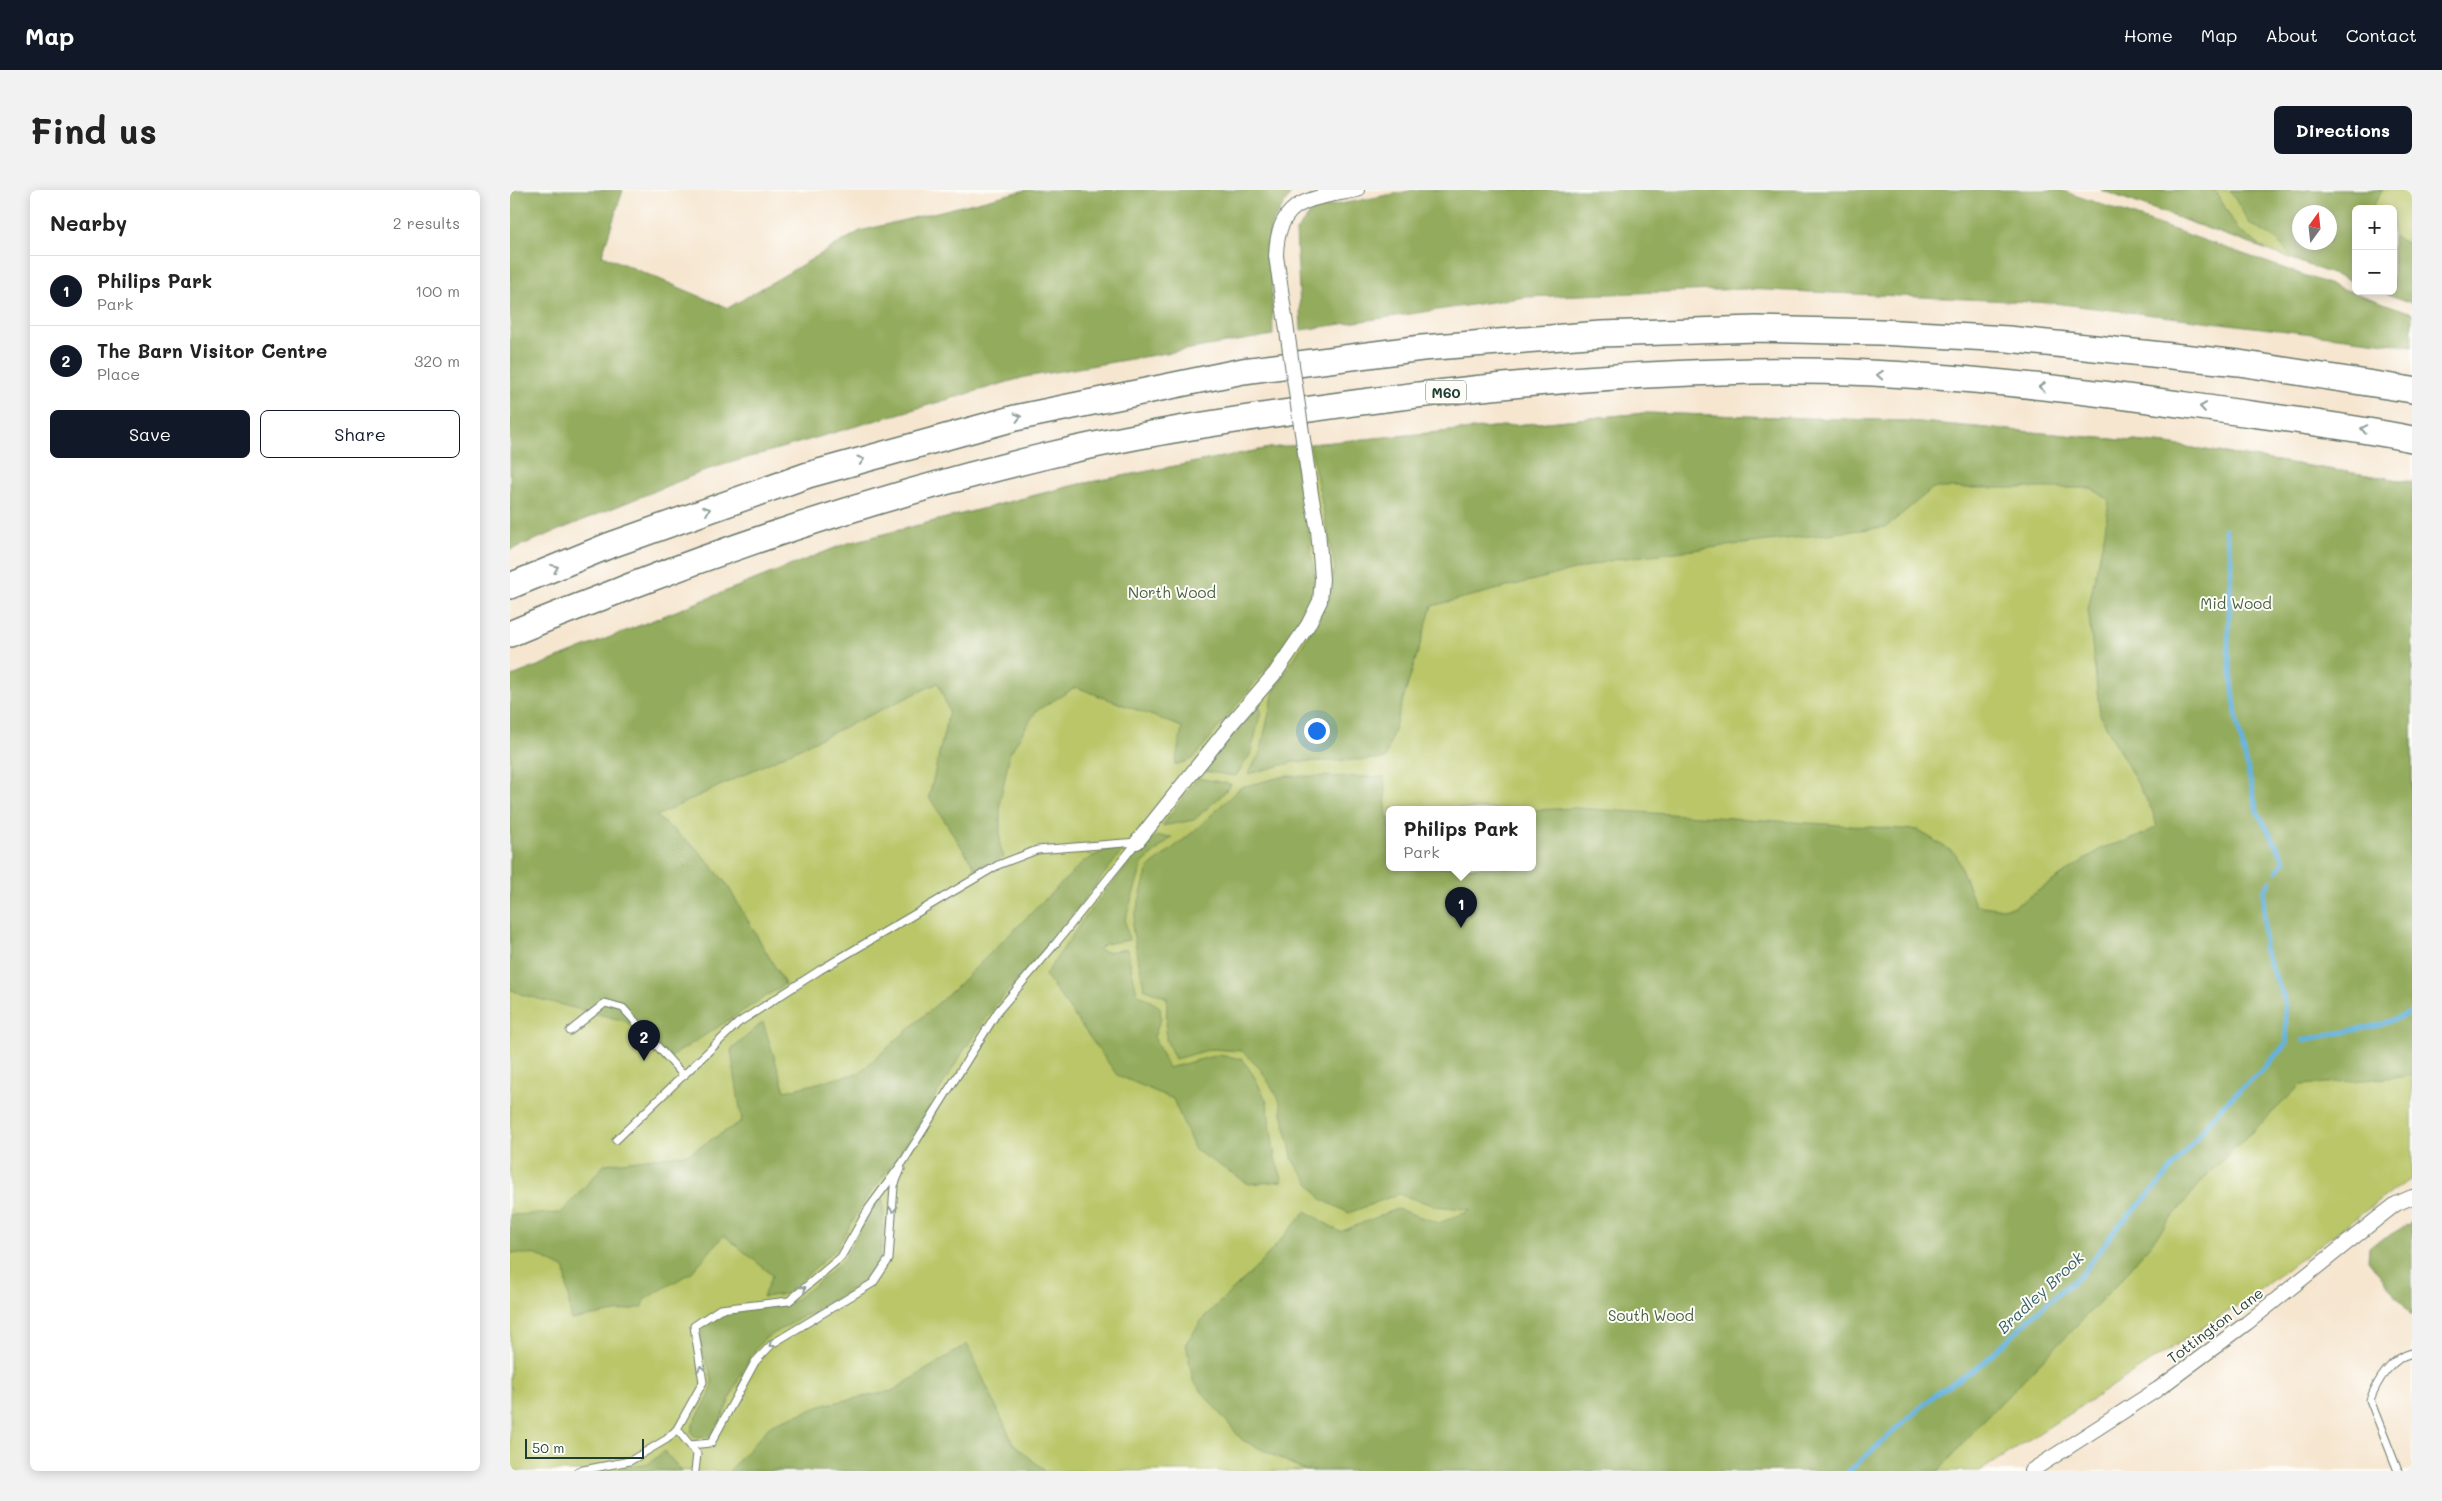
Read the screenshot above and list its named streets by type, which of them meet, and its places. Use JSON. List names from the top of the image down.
{
  "streets": {
    "highway": ["M60"],
    "street": ["Tottington Lane"]
  },
  "water": ["Bradley Brook"],
  "parks": ["North Wood", "Mid Wood", "South Wood"],
  "scale_bar": "50 m",
  "north": "top",
  "page": {
    "header": "Map",
    "nav": [
      "Home",
      "Map",
      "About",
      "Contact"
    ],
    "buttons": [
      "Directions",
      ["Save", "Share"]
    ],
    "title": "Find us",
    "heading": ["Nearby", "2 results"],
    "map_buttons": ["+", "−"],
    "list": [
      {
        "mark": "1",
        "name": "Philips Park",
        "note": "Park",
        "value": "100 m"
      },
      {
        "mark": "2",
        "name": "The Barn Visitor Centre",
        "note": "Place",
        "value": "320 m"
      }
    ],
    "popup": ["Philips Park", "Park"],
    "pins": ["1", "2"],
    "scale": "50 m"
  }
}
